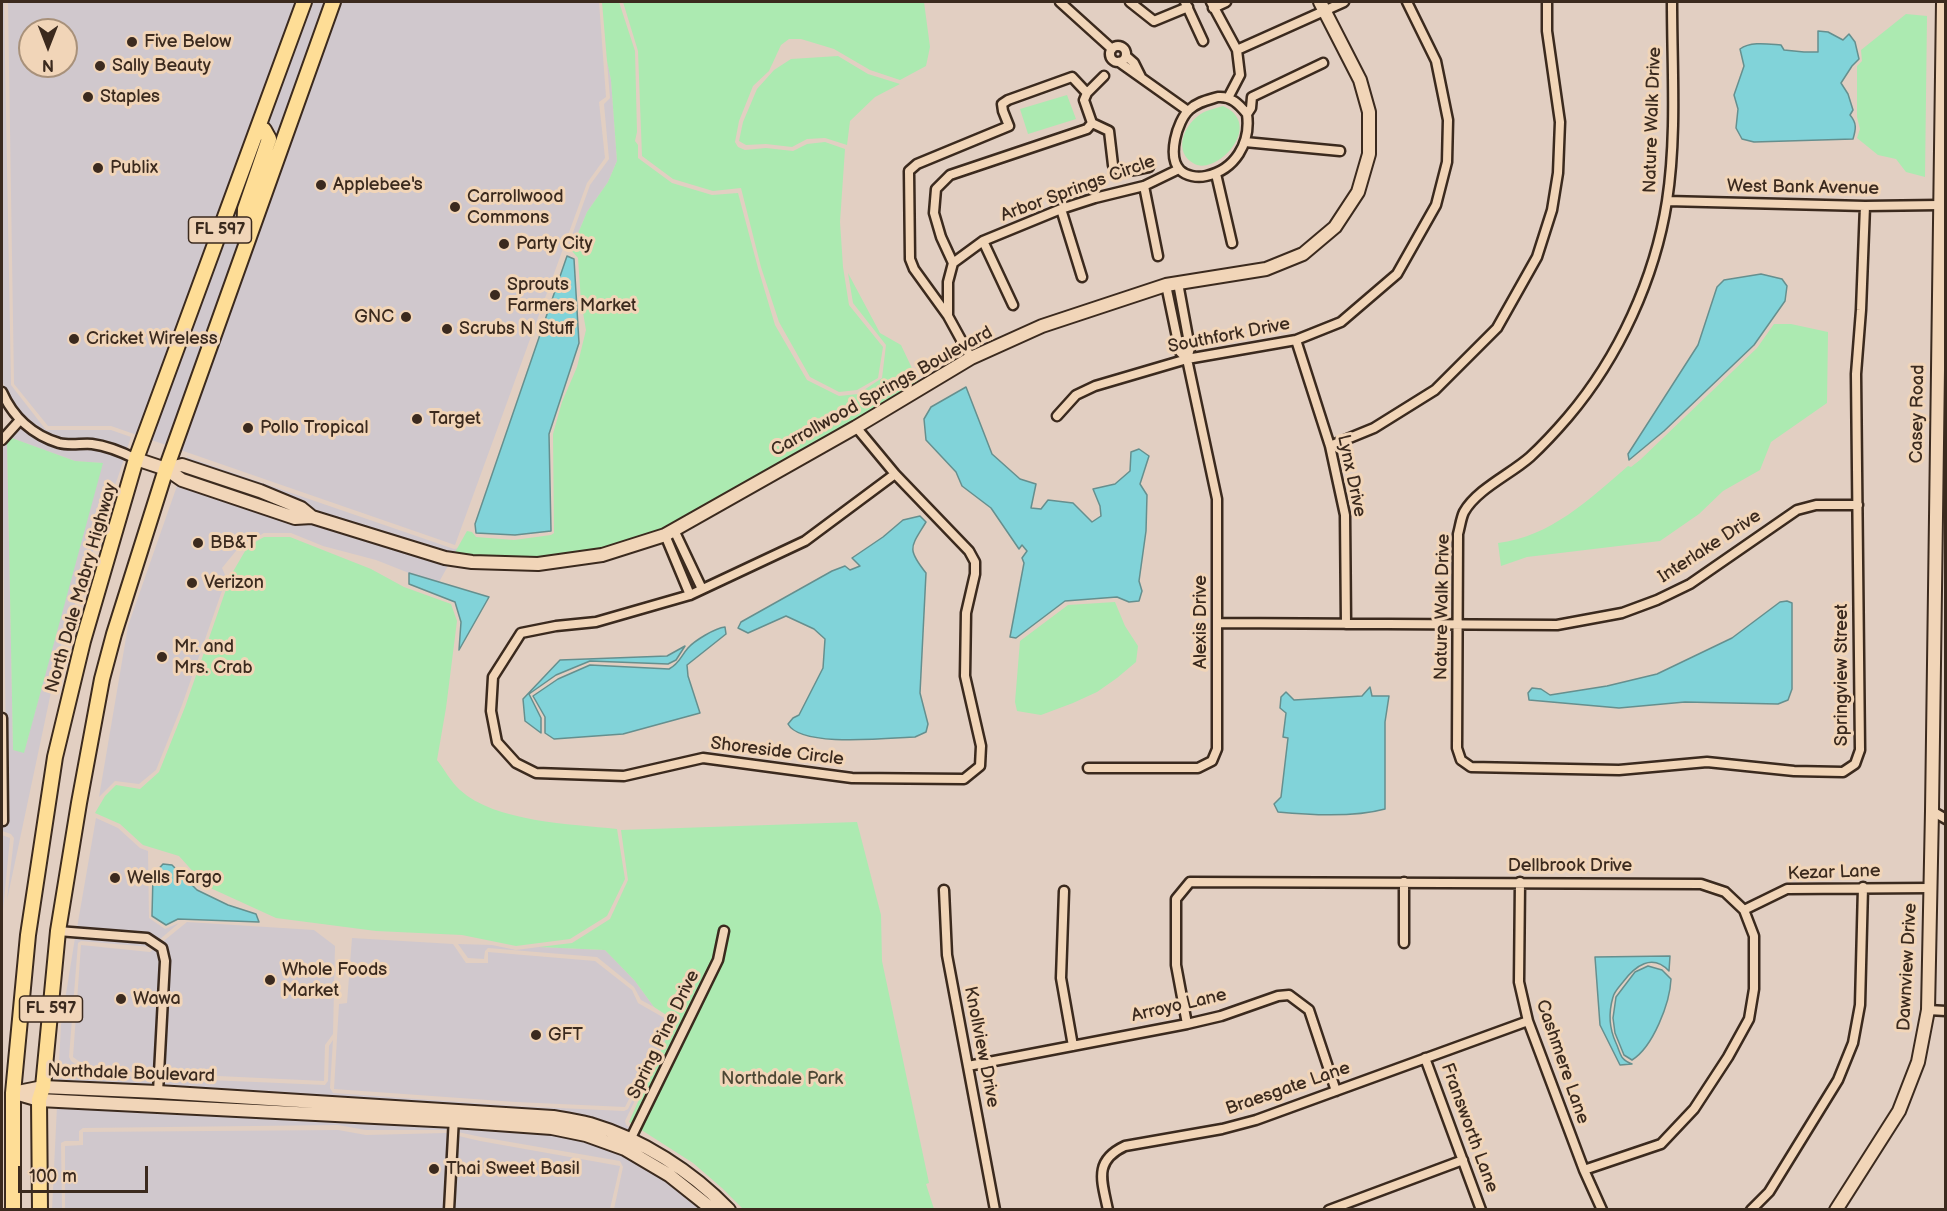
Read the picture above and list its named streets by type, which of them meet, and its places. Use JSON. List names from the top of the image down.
{
  "streets": {
    "main road": ["FL 597", "North Dale Mabry Highway"],
    "street": [
      "Nature Walk Drive",
      "West Bank Avenue",
      "Arbor Springs Circle",
      "Southfork Drive",
      "Carrollwood Springs Boulevard",
      "Casey Road",
      "Lynx Drive",
      "Interlake Drive",
      "Alexis Drive",
      "Springview Street",
      "Shoreside Circle",
      "Dellbrook Drive",
      "Kezar Lane",
      "Dawnview Drive",
      "Arroyo Lane",
      "Spring Pine Drive",
      "Knollview Drive",
      "Cashmere Lane",
      "Northdale Boulevard",
      "Braesgate Lane",
      "Fransworth Lane"
    ]
  },
  "crossings": [
    ["Nature Walk Drive", "West Bank Avenue"],
    ["Nature Walk Drive", "Interlake Drive"],
    ["Nature Walk Drive", "Springview Street"],
    ["West Bank Avenue", "Casey Road"],
    ["West Bank Avenue", "Springview Street"],
    ["FL 597", "Carrollwood Springs Boulevard"],
    ["FL 597", "Northdale Boulevard"],
    ["Southfork Drive", "Lynx Drive"],
    ["Southfork Drive", "Alexis Drive"],
    ["Carrollwood Springs Boulevard", "North Dale Mabry Highway"],
    ["Carrollwood Springs Boulevard", "Alexis Drive"],
    ["Carrollwood Springs Boulevard", "Shoreside Circle"],
    ["Casey Road", "Dawnview Drive"],
    ["Lynx Drive", "Interlake Drive"],
    ["Interlake Drive", "Alexis Drive"],
    ["Interlake Drive", "Springview Street"],
    ["North Dale Mabry Highway", "Northdale Boulevard"],
    ["Dellbrook Drive", "Kezar Lane"],
    ["Dellbrook Drive", "Arroyo Lane"],
    ["Dellbrook Drive", "Cashmere Lane"],
    ["Kezar Lane", "Dawnview Drive"],
    ["Arroyo Lane", "Knollview Drive"],
    ["Arroyo Lane", "Braesgate Lane"],
    ["Spring Pine Drive", "Northdale Boulevard"],
    ["Cashmere Lane", "Braesgate Lane"],
    ["Braesgate Lane", "Fransworth Lane"]
  ],
  "parks": ["Northdale Park"],
  "places": [
    "Five Below",
    "Sally Beauty",
    "Staples",
    "Publix",
    "Applebee's",
    "Carrollwood Commons",
    "Party City",
    "Sprouts Farmers Market",
    "GNC",
    "Scrubs N Stuff",
    "Cricket Wireless",
    "Target",
    "Pollo Tropical",
    "BB&T",
    "Verizon",
    "Mr. and Mrs. Crab",
    "Wells Fargo",
    "Whole Foods Market",
    "Wawa",
    "GFT",
    "Thai Sweet Basil"
  ],
  "scale_bar": "100 m",
  "north": "bottom"
}
